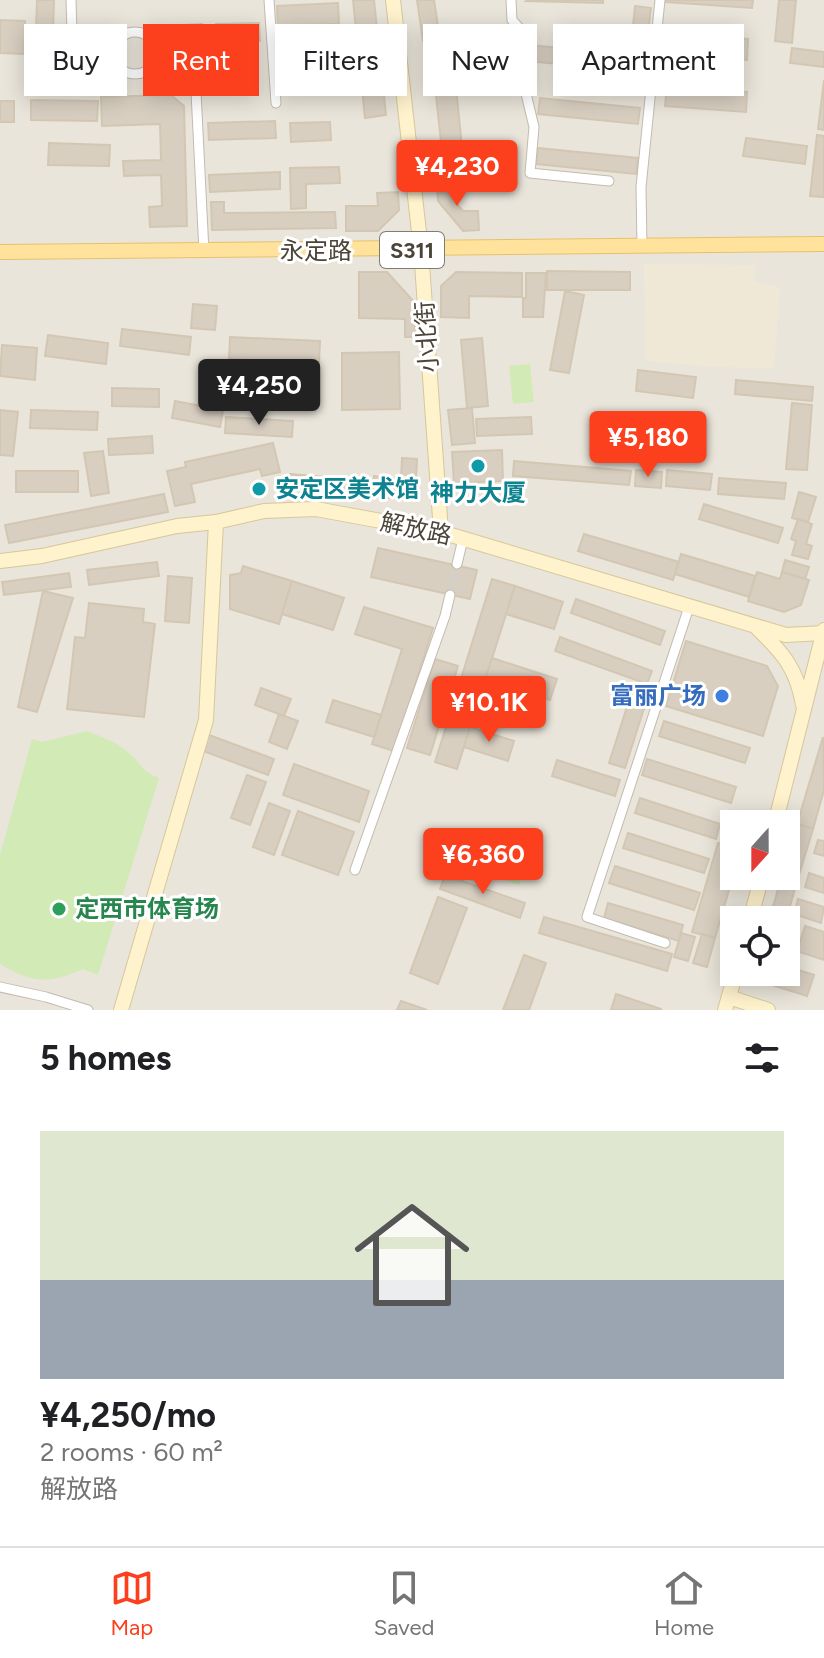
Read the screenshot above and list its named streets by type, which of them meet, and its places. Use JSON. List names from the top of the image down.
{
  "streets": {
    "main road": [
      "S311",
      "永定路",
      "小北街",
      "解放路"
    ]
  },
  "crossings": [
    ["永定路", "小北街"],
    ["小北街", "解放路"]
  ],
  "places": [
    "神力大厦",
    "安定区美术馆",
    "富丽广场",
    "定西市体育场"
  ],
  "north": "bottom",
  "page": {
    "chip": [
      "Buy",
      "Rent",
      "Filters",
      "New",
      "Apartment"
    ],
    "price": [
      "¥4,230",
      "¥4,250",
      "¥5,180",
      "¥10.1K",
      "¥6,360"
    ],
    "heading": "5 homes",
    "list": [
      {
        "name": "¥4,250/mo",
        "note": "2 rooms · 60 m² · 解放路"
      }
    ],
    "tabs": ["Map", "Saved", "Home"]
  }
}
